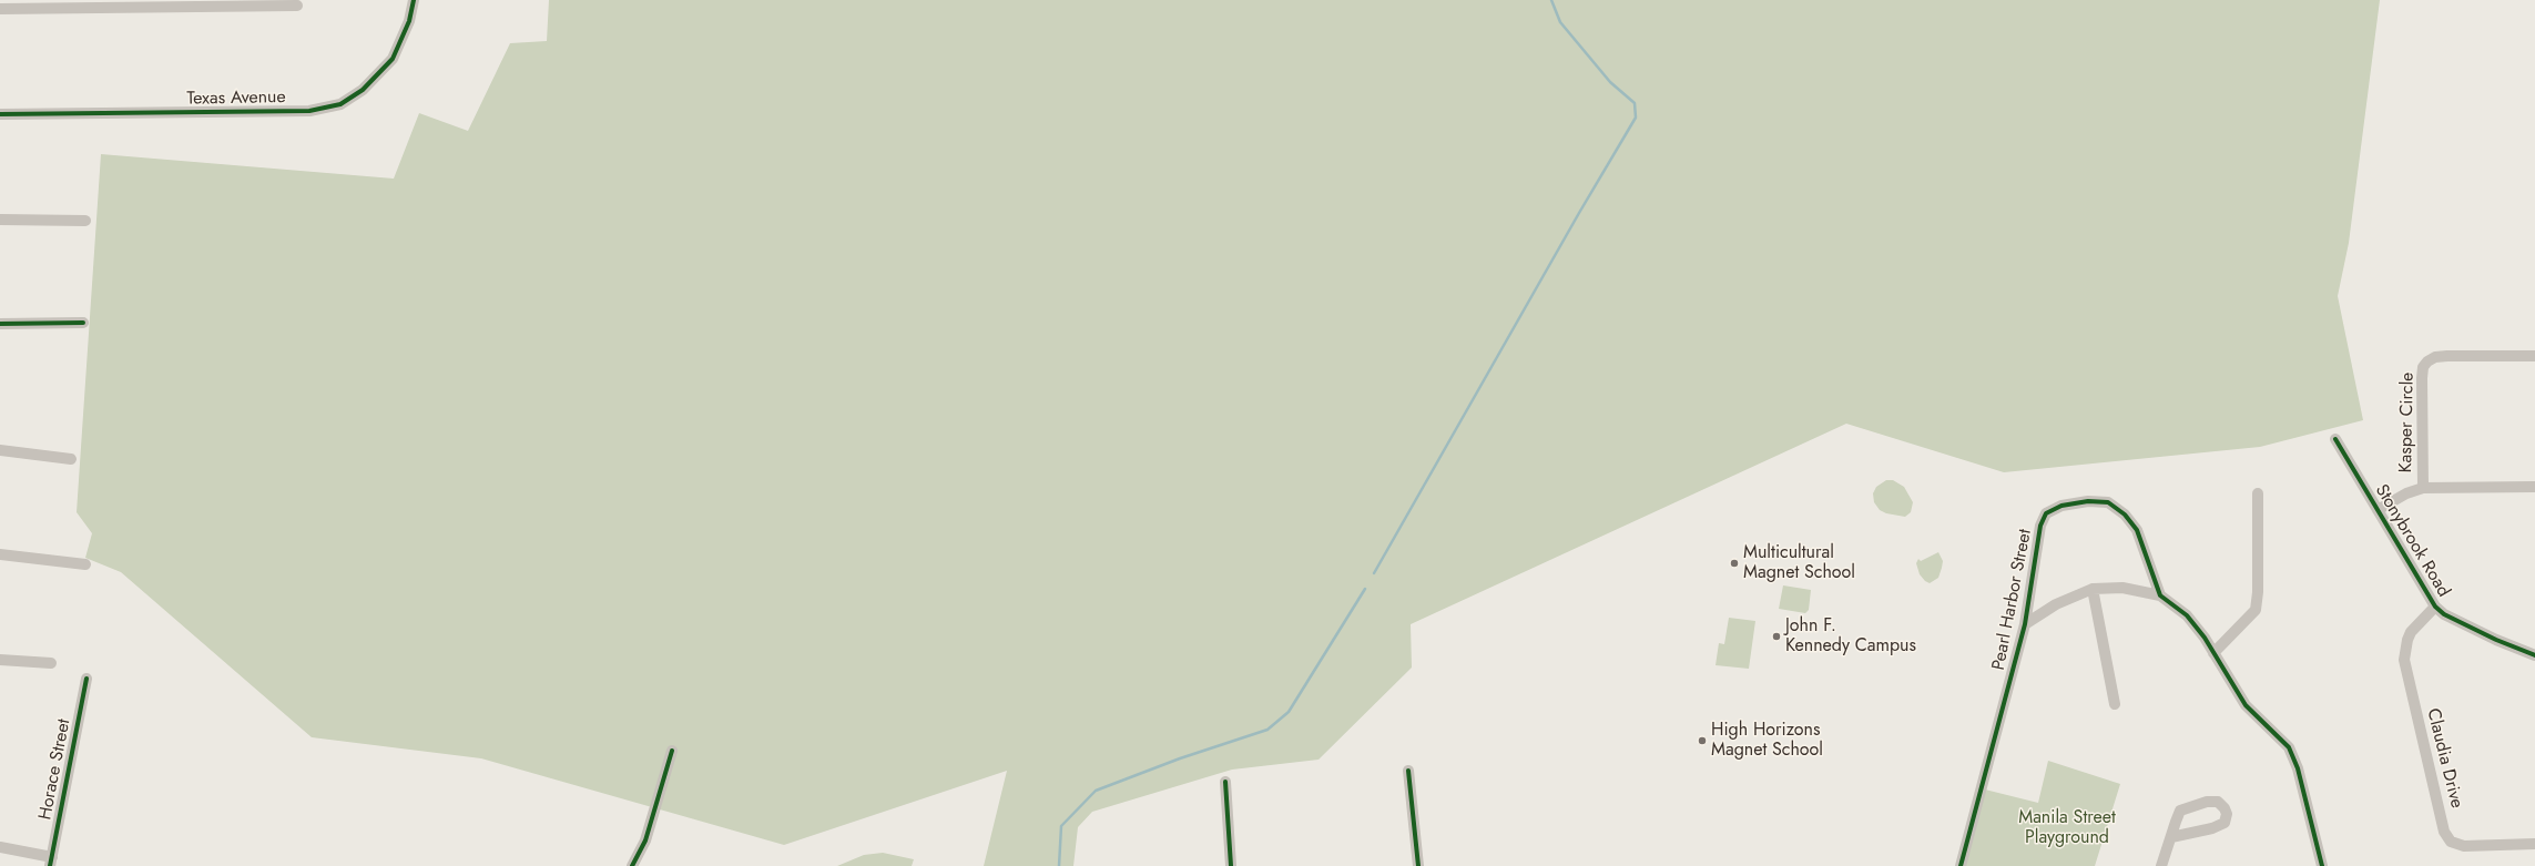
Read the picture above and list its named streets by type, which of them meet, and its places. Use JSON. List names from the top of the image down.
{
  "streets": {
    "street": [
      "Texas Avenue",
      "Kasper Circle",
      "Stonybrook Road",
      "Pearl Harbor Street",
      "Claudia Drive",
      "Horace Street"
    ]
  },
  "crossings": [
    ["Stonybrook Road", "Claudia Drive"]
  ],
  "parks": ["Manila Street Playground"],
  "places": ["Multicultural Magnet School", "John F. Kennedy Campus", "High Horizons Magnet School"]
}
